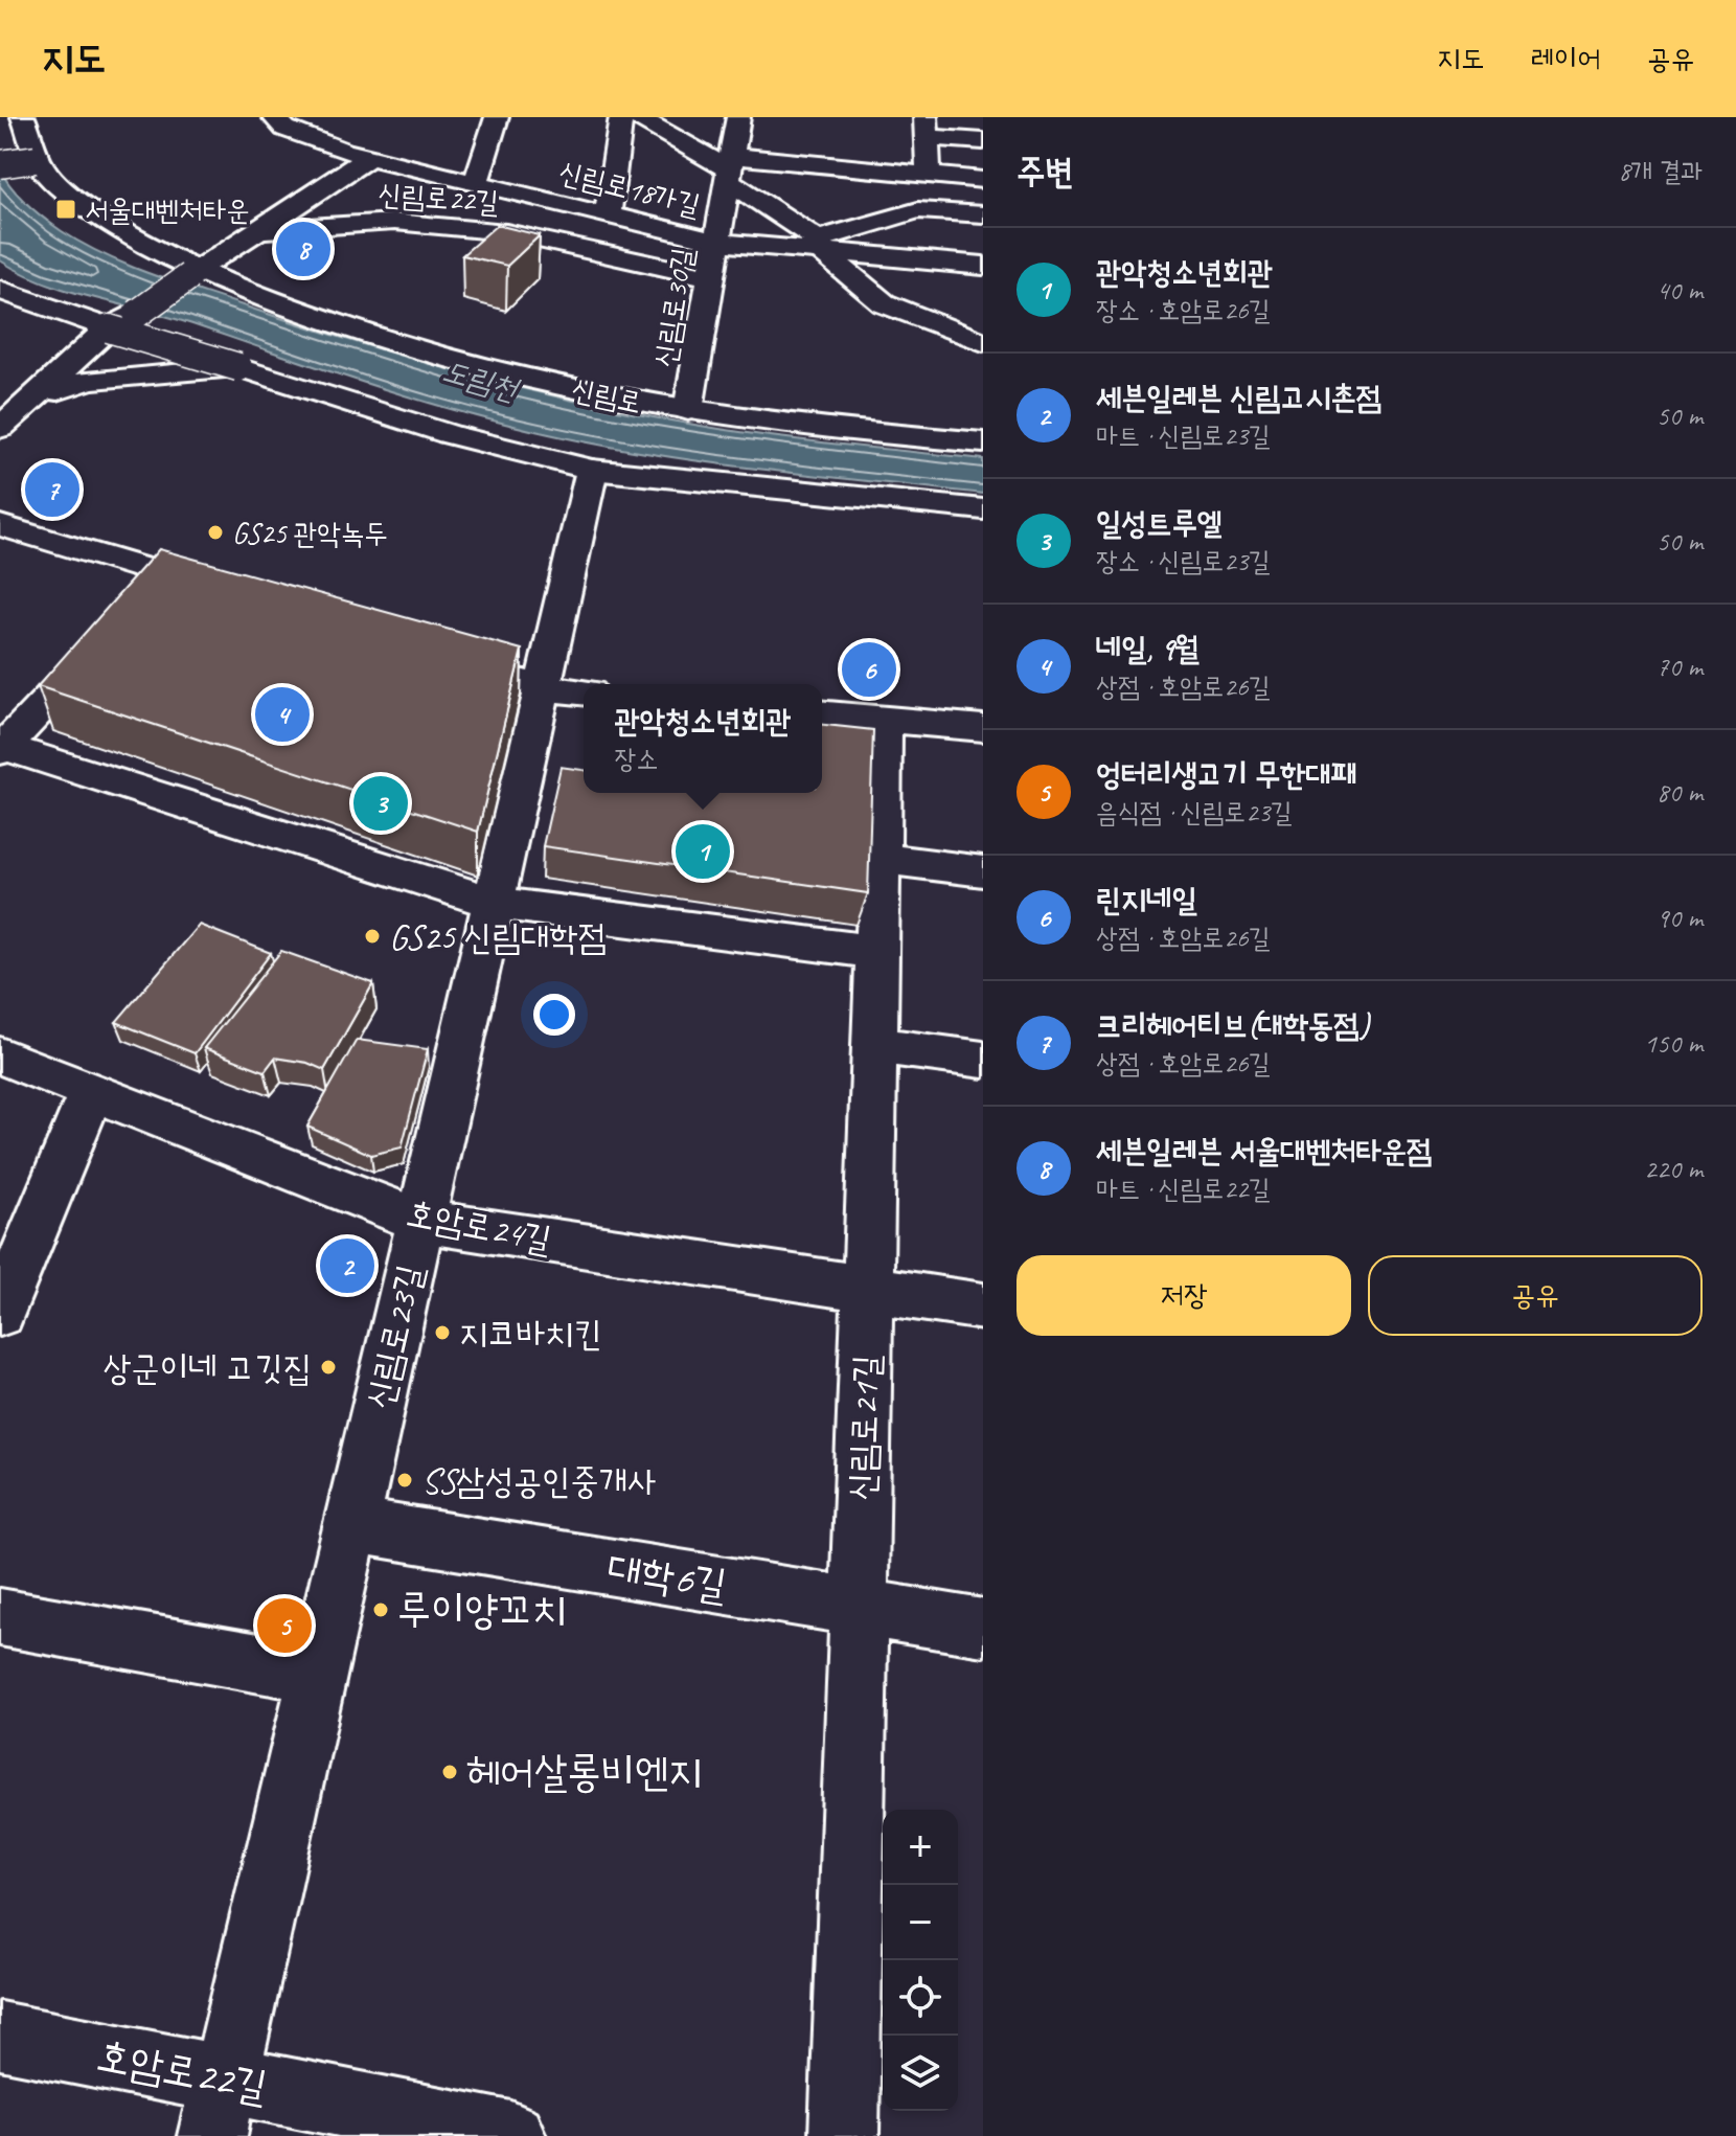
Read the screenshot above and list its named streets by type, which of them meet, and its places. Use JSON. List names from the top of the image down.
{
  "streets": {
    "street": [
      "신림로18가길",
      "신림로22길",
      "신림로30길",
      "신림로",
      "호암로24길",
      "신림로23길",
      "신림로21길",
      "대학6길",
      "호암로22길"
    ]
  },
  "crossings": [
    ["신림로18가길", "신림로30길"],
    ["신림로22길", "신림로30길"],
    ["신림로30길", "신림로"],
    ["신림로", "신림로23길"],
    ["호암로24길", "신림로23길"],
    ["호암로24길", "신림로21길"],
    ["신림로23길", "대학6길"],
    ["신림로23길", "호암로22길"],
    ["신림로21길", "대학6길"]
  ],
  "water": ["도림천"],
  "places": {
    "transit": ["서울대벤처타운"],
    "other": [
      "GS25 관악녹두",
      "GS25 신림대학점",
      "지코바치킨",
      "상군이네 고깃집",
      "SS삼성공인중개사",
      "루이양꼬치",
      "헤어살롱비엔지"
    ]
  },
  "page": {
    "header": "지도",
    "nav": ["지도", "레이어", "공유"],
    "heading": ["주변", "8개 결과"],
    "pins": [
      "8",
      "7",
      "6",
      "4",
      "3",
      "1",
      "2",
      "5"
    ],
    "list": [
      {
        "mark": "1",
        "name": "관악청소년회관",
        "note": "장소 · 호암로26길",
        "value": "40 m"
      },
      {
        "mark": "2",
        "name": "세븐일레븐 신림고시촌점",
        "note": "마트 · 신림로23길",
        "value": "50 m"
      },
      {
        "mark": "3",
        "name": "일성트루엘",
        "note": "장소 · 신림로23길",
        "value": "50 m"
      },
      {
        "mark": "4",
        "name": "네일, 9월",
        "note": "상점 · 호암로26길",
        "value": "70 m"
      },
      {
        "mark": "5",
        "name": "엉터리생고기 무한대패",
        "note": "음식점 · 신림로23길",
        "value": "80 m"
      },
      {
        "mark": "6",
        "name": "린지네일",
        "note": "상점 · 호암로26길",
        "value": "90 m"
      },
      {
        "mark": "7",
        "name": "크리헤어티브(대학동점)",
        "note": "상점 · 호암로26길",
        "value": "150 m"
      },
      {
        "mark": "8",
        "name": "세븐일레븐 서울대벤처타운점",
        "note": "마트 · 신림로22길",
        "value": "220 m"
      }
    ],
    "popup": ["관악청소년회관", "장소"],
    "buttons": ["저장", "공유"],
    "map_buttons": ["+", "−"]
  }
}
